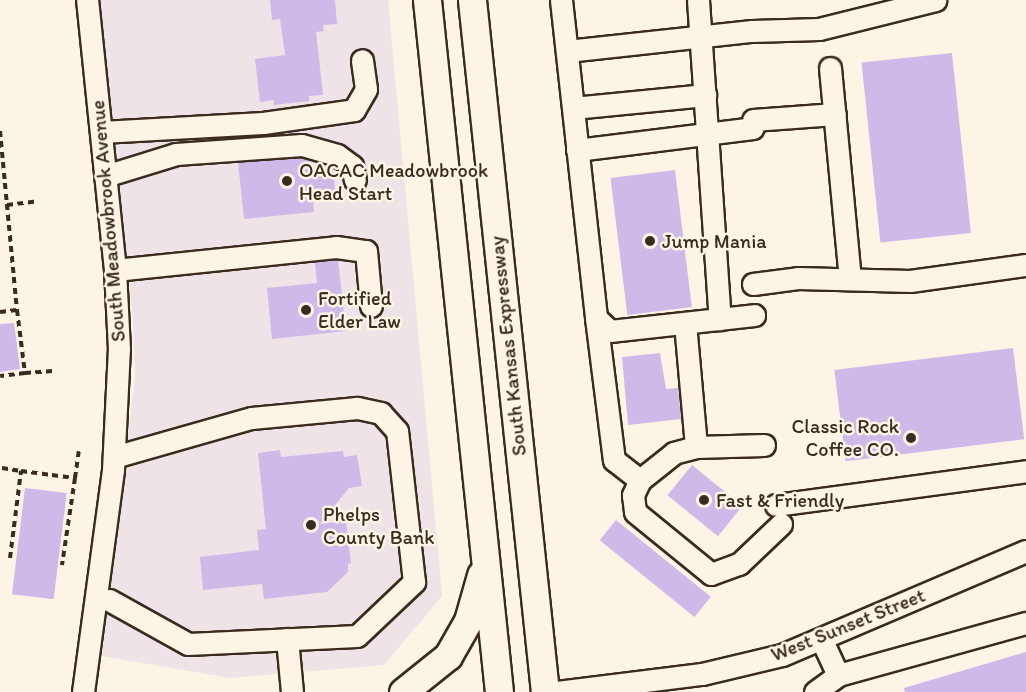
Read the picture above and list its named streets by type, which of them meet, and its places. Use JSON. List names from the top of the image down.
{
  "streets": {
    "main road": ["South Kansas Expressway"],
    "street": ["South Meadowbrook Avenue", "West Sunset Street"]
  },
  "places": [
    "OACAC Meadowbrook Head Start",
    "Jump Mania",
    "Fortified Elder Law",
    "Classic Rock Coffee CO.",
    "Fast & Friendly",
    "Phelps County Bank"
  ]
}
